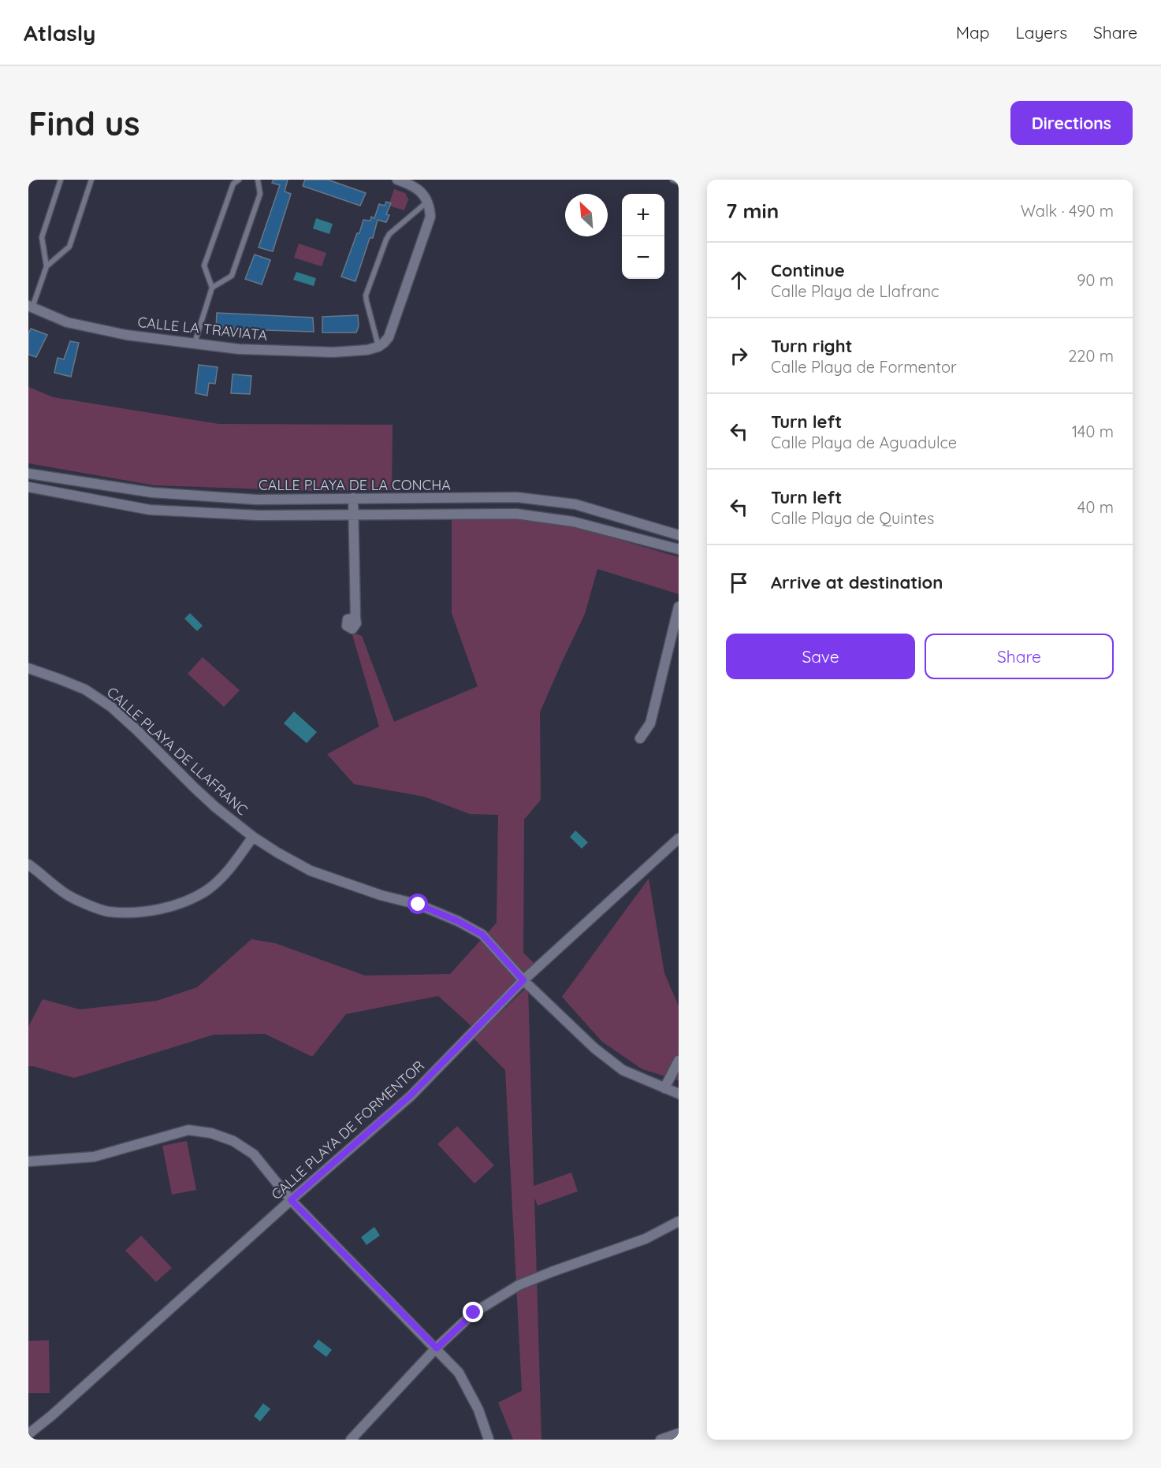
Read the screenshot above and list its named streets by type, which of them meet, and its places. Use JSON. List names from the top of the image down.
{
  "streets": {
    "street": [
      "CALLE LA TRAVIATA",
      "CALLE PLAYA DE LA CONCHA",
      "CALLE PLAYA DE LLAFRANC",
      "CALLE PLAYA DE FORMENTOR"
    ]
  },
  "crossings": [
    ["CALLE PLAYA DE LLAFRANC", "CALLE PLAYA DE FORMENTOR"]
  ],
  "north": "top left",
  "page": {
    "header": "Atlasly",
    "nav": ["Map", "Layers", "Share"],
    "buttons": [
      "Directions",
      ["Save", "Share"]
    ],
    "title": "Find us",
    "heading": ["7 min", "Walk · 490 m"],
    "map_buttons": ["+", "−"],
    "list": [
      ["Continue", "Calle Playa de Llafranc", "90 m"],
      ["Turn right", "Calle Playa de Formentor", "220 m"],
      ["Turn left", "Calle Playa de Aguadulce", "140 m"],
      ["Turn left", "Calle Playa de Quintes", "40 m"],
      "Arrive at destination"
    ]
  }
}
